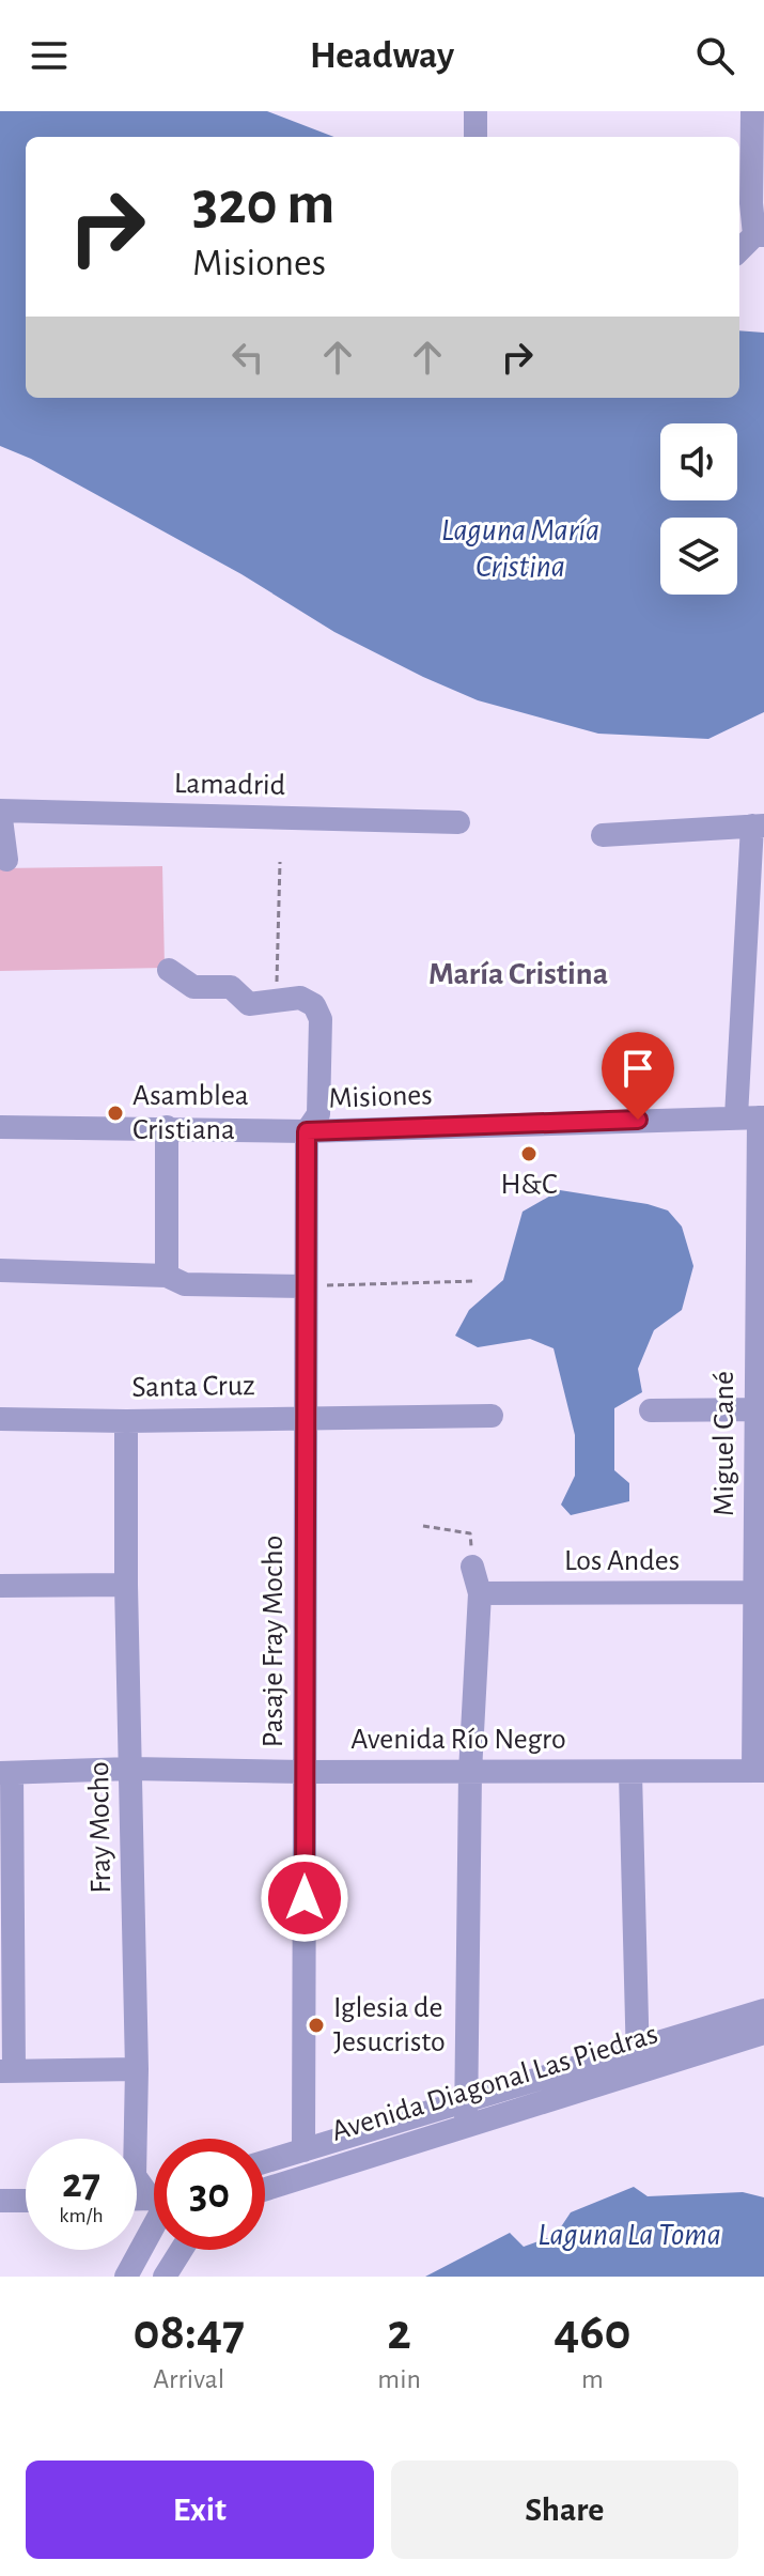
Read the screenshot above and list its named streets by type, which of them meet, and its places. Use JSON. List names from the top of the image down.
{
  "streets": {
    "street": [
      "Lamadrid",
      "Misiones",
      "Santa Cruz",
      "Miguel Cané",
      "Los Andes",
      "Pasaje Fray Mocho",
      "Avenida Río Negro",
      "Fray Mocho",
      "Avenida Diagonal Las Piedras"
    ]
  },
  "crossings": [
    ["Misiones", "Miguel Cané"],
    ["Misiones", "Pasaje Fray Mocho"],
    ["Santa Cruz", "Pasaje Fray Mocho"],
    ["Santa Cruz", "Fray Mocho"],
    ["Miguel Cané", "Los Andes"],
    ["Miguel Cané", "Avenida Río Negro"],
    ["Pasaje Fray Mocho", "Avenida Río Negro"],
    ["Pasaje Fray Mocho", "Avenida Diagonal Las Piedras"],
    ["Avenida Río Negro", "Fray Mocho"]
  ],
  "districts": ["María Cristina"],
  "water": ["Laguna María Cristina", "Laguna La Toma"],
  "places": ["Asamblea Cristiana", "H&C", "Iglesia de Jesucristo"],
  "page": {
    "header": "Headway",
    "turn": ["320 m", "Misiones"],
    "speed": "27 km/h",
    "limit": "30",
    "eta": [
      "08:47",
      "Arrival",
      "2",
      "min",
      "460",
      "m"
    ],
    "buttons": ["Exit", "Share"]
  }
}
